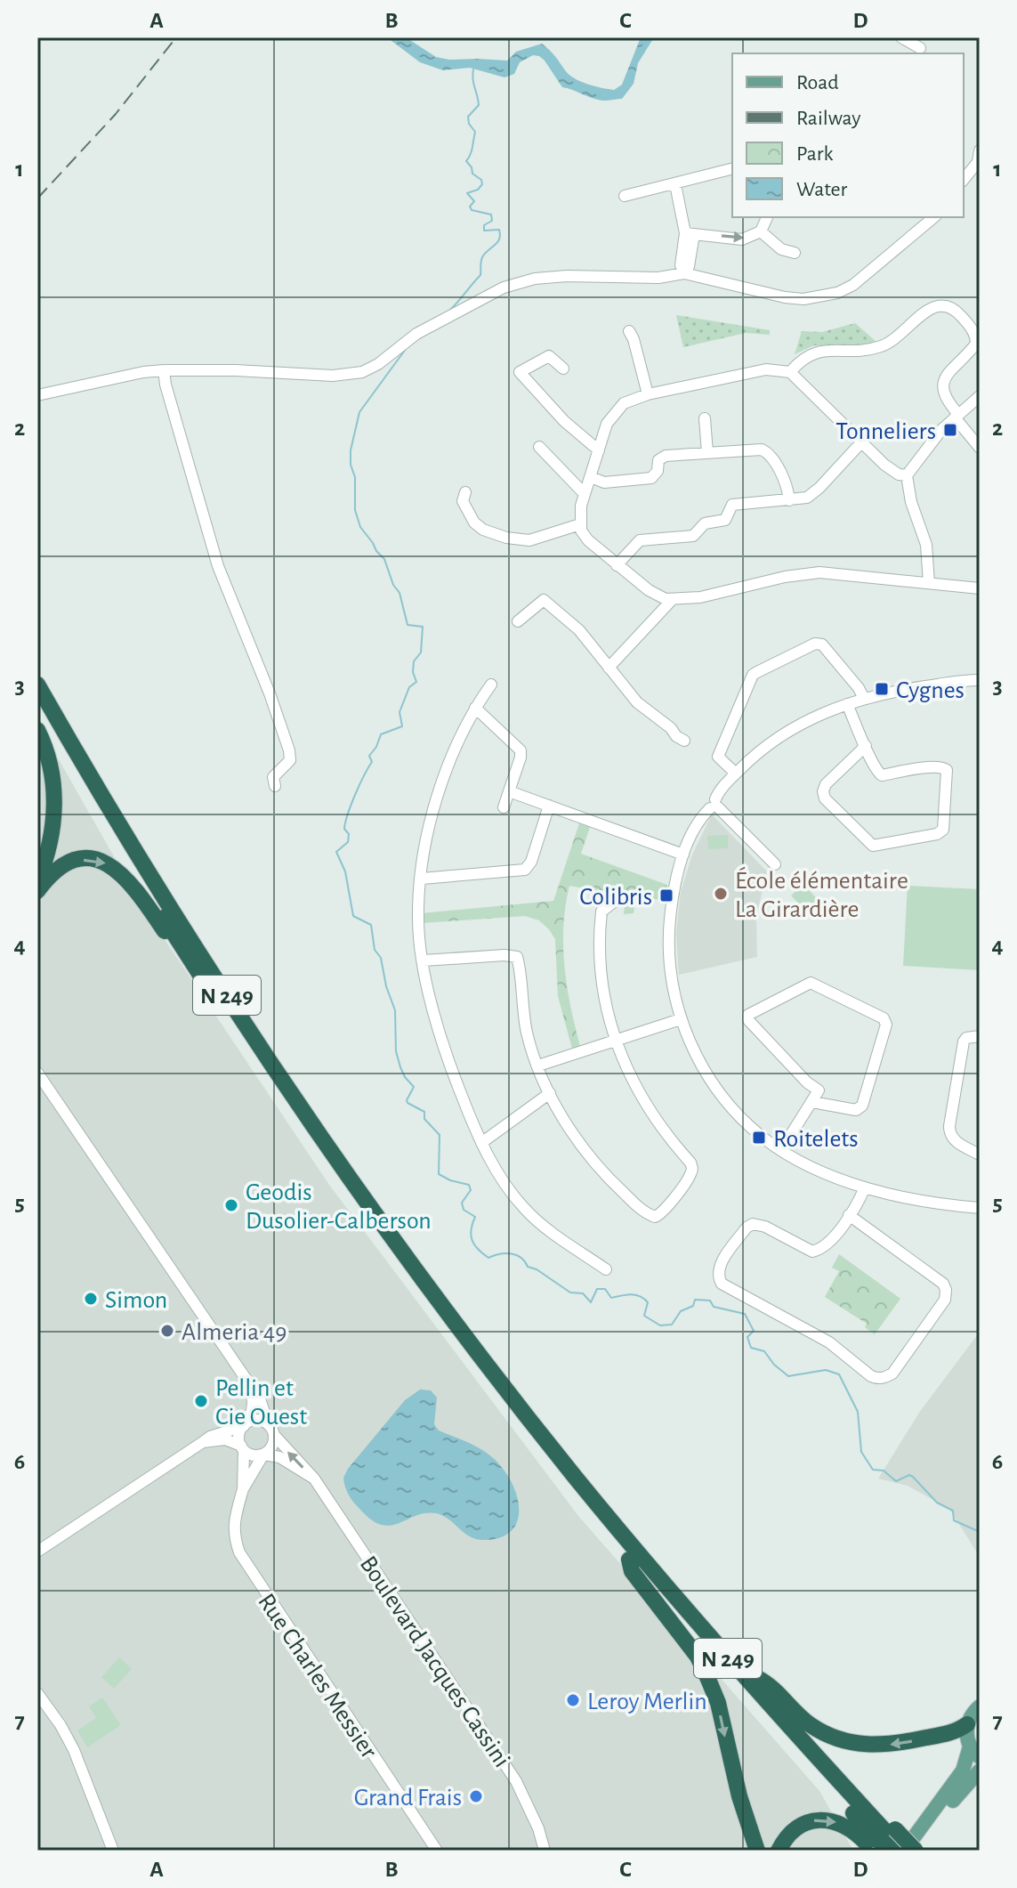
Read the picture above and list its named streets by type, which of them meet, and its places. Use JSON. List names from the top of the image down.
{
  "streets": {
    "highway": ["N 249"],
    "street": ["Boulevard Jacques Cassini", "Rue Charles Messier"]
  },
  "crossings": [
    ["Boulevard Jacques Cassini", "Rue Charles Messier"]
  ],
  "places": {
    "transit": [
      "Tonneliers",
      "Cygnes",
      "Colibris",
      "Roitelets"
    ],
    "other": [
      "École élémentaire La Girardière",
      "Geodis Dusolier-Calberson",
      "Simon",
      "Almeria 49",
      "Pellin et Cie Ouest",
      "Leroy Merlin",
      "Grand Frais"
    ]
  },
  "legend": [
    "Road",
    "Railway",
    "Park",
    "Water"
  ],
  "grid": {
    "columns": [
      "A",
      "B",
      "C",
      "D"
    ],
    "rows": [
      "1",
      "2",
      "3",
      "4",
      "5",
      "6",
      "7"
    ]
  }
}
